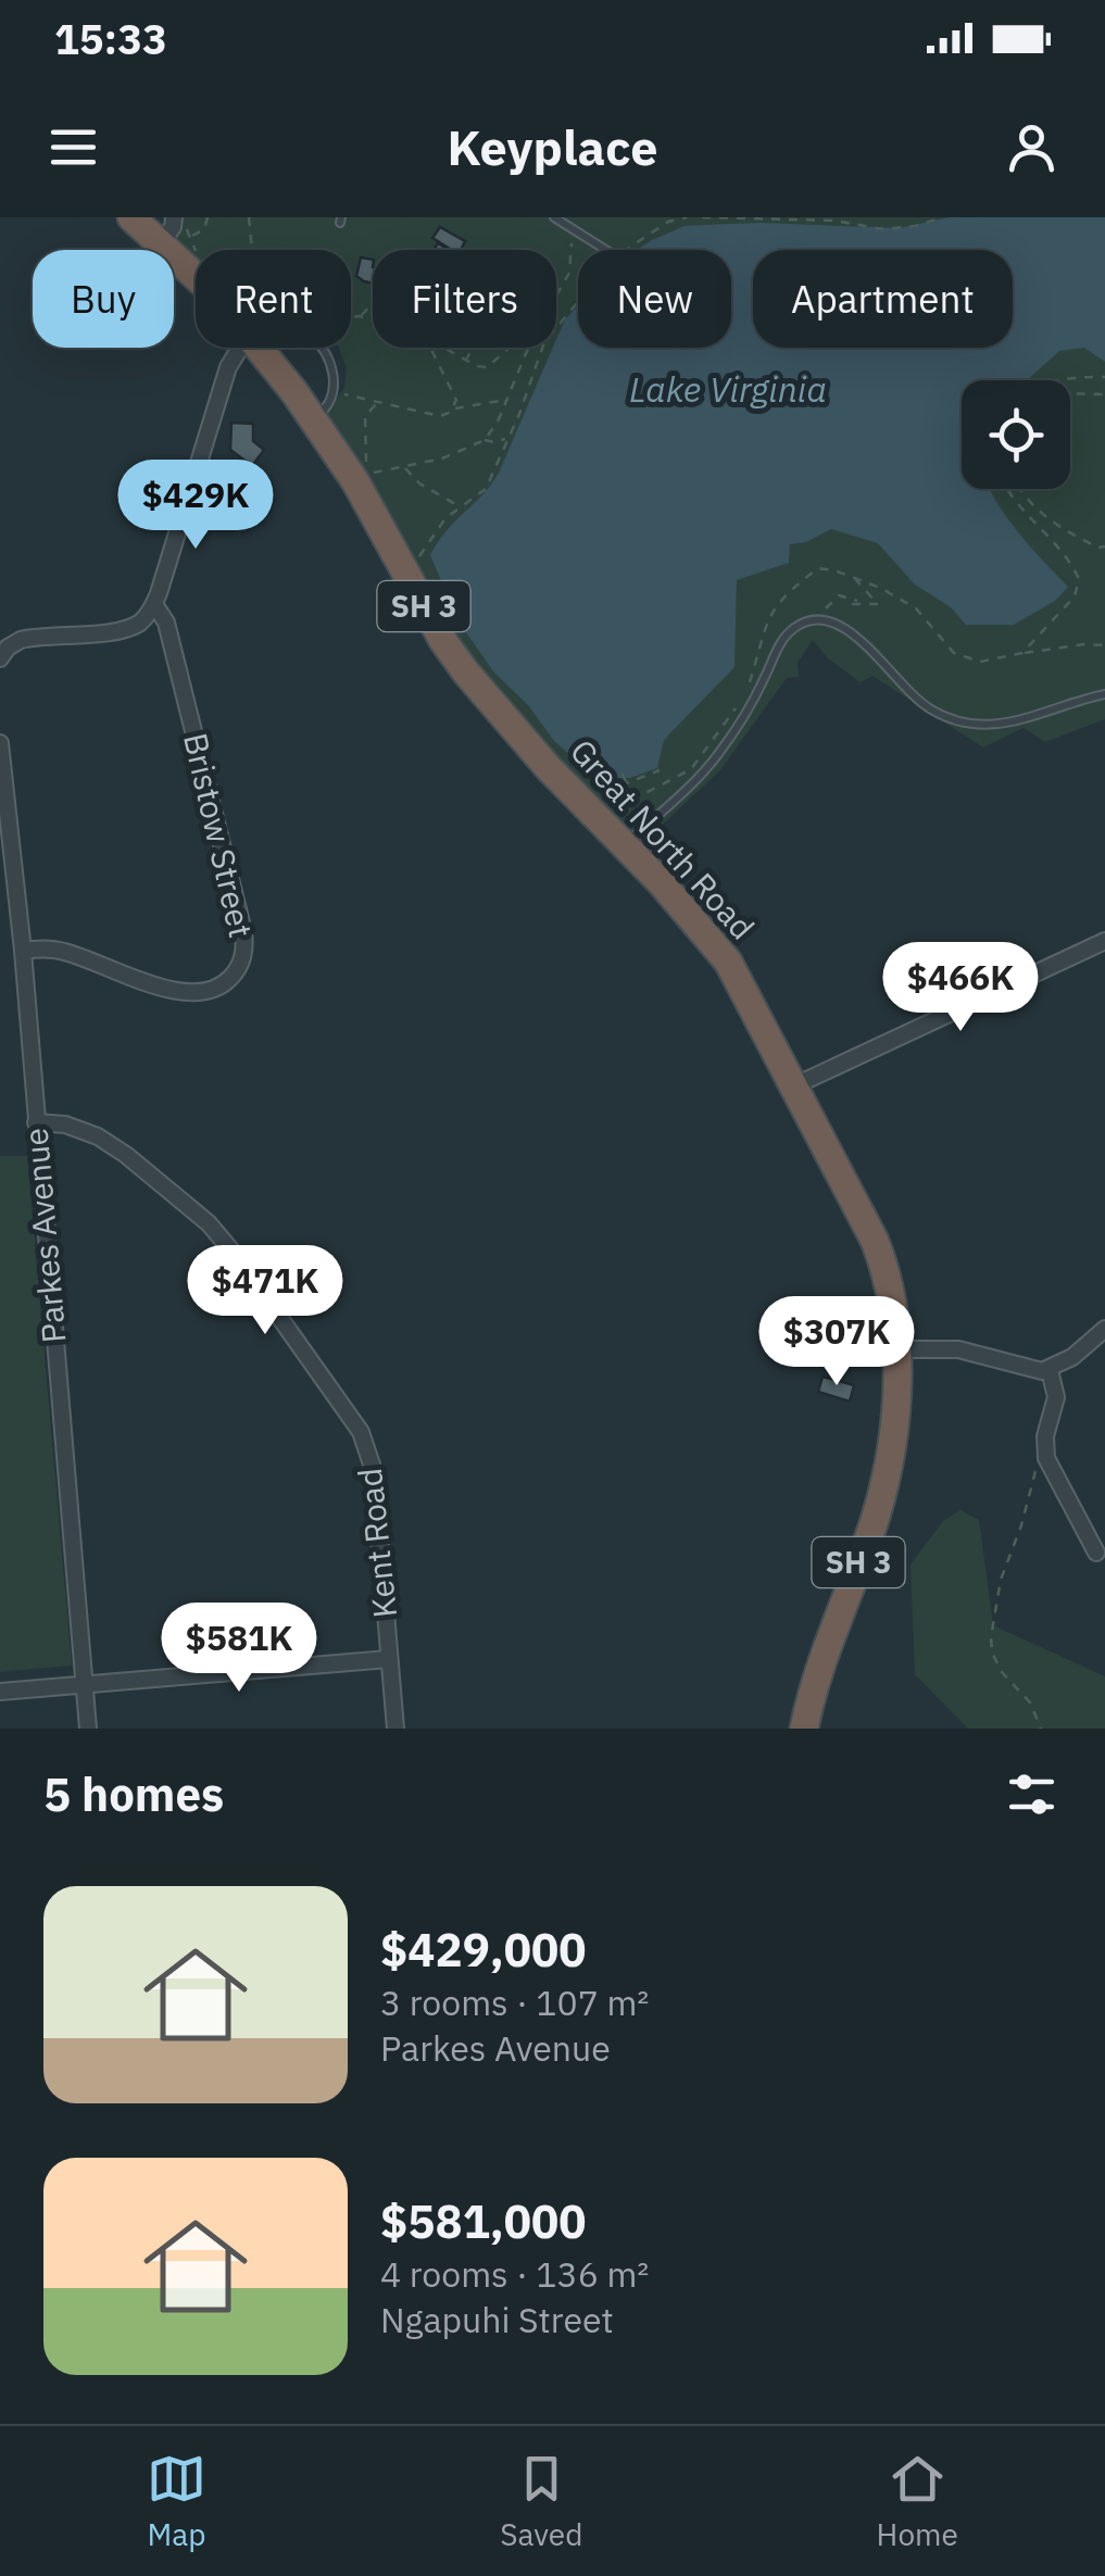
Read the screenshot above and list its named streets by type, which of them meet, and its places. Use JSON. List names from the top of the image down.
{
  "streets": {
    "highway": ["SH 3", "Great North Road"],
    "street": ["Bristow Street", "Parkes Avenue", "Kent Road"]
  },
  "crossings": [
    ["Bristow Street", "Parkes Avenue"],
    ["Parkes Avenue", "Kent Road"]
  ],
  "water": ["Lake Virginia"],
  "page": {
    "status": "15:33",
    "header": "Keyplace",
    "chip": [
      "Buy",
      "Rent",
      "Filters",
      "New",
      "Apartment"
    ],
    "price": [
      "$429K",
      "$466K",
      "$471K",
      "$307K",
      "$581K"
    ],
    "heading": "5 homes",
    "list": [
      {
        "name": "$429,000",
        "note": "3 rooms · 107 m² · Parkes Avenue"
      },
      {
        "name": "$581,000",
        "note": "4 rooms · 136 m² · Ngapuhi Street"
      }
    ],
    "tabs": ["Map", "Saved", "Home"]
  }
}
